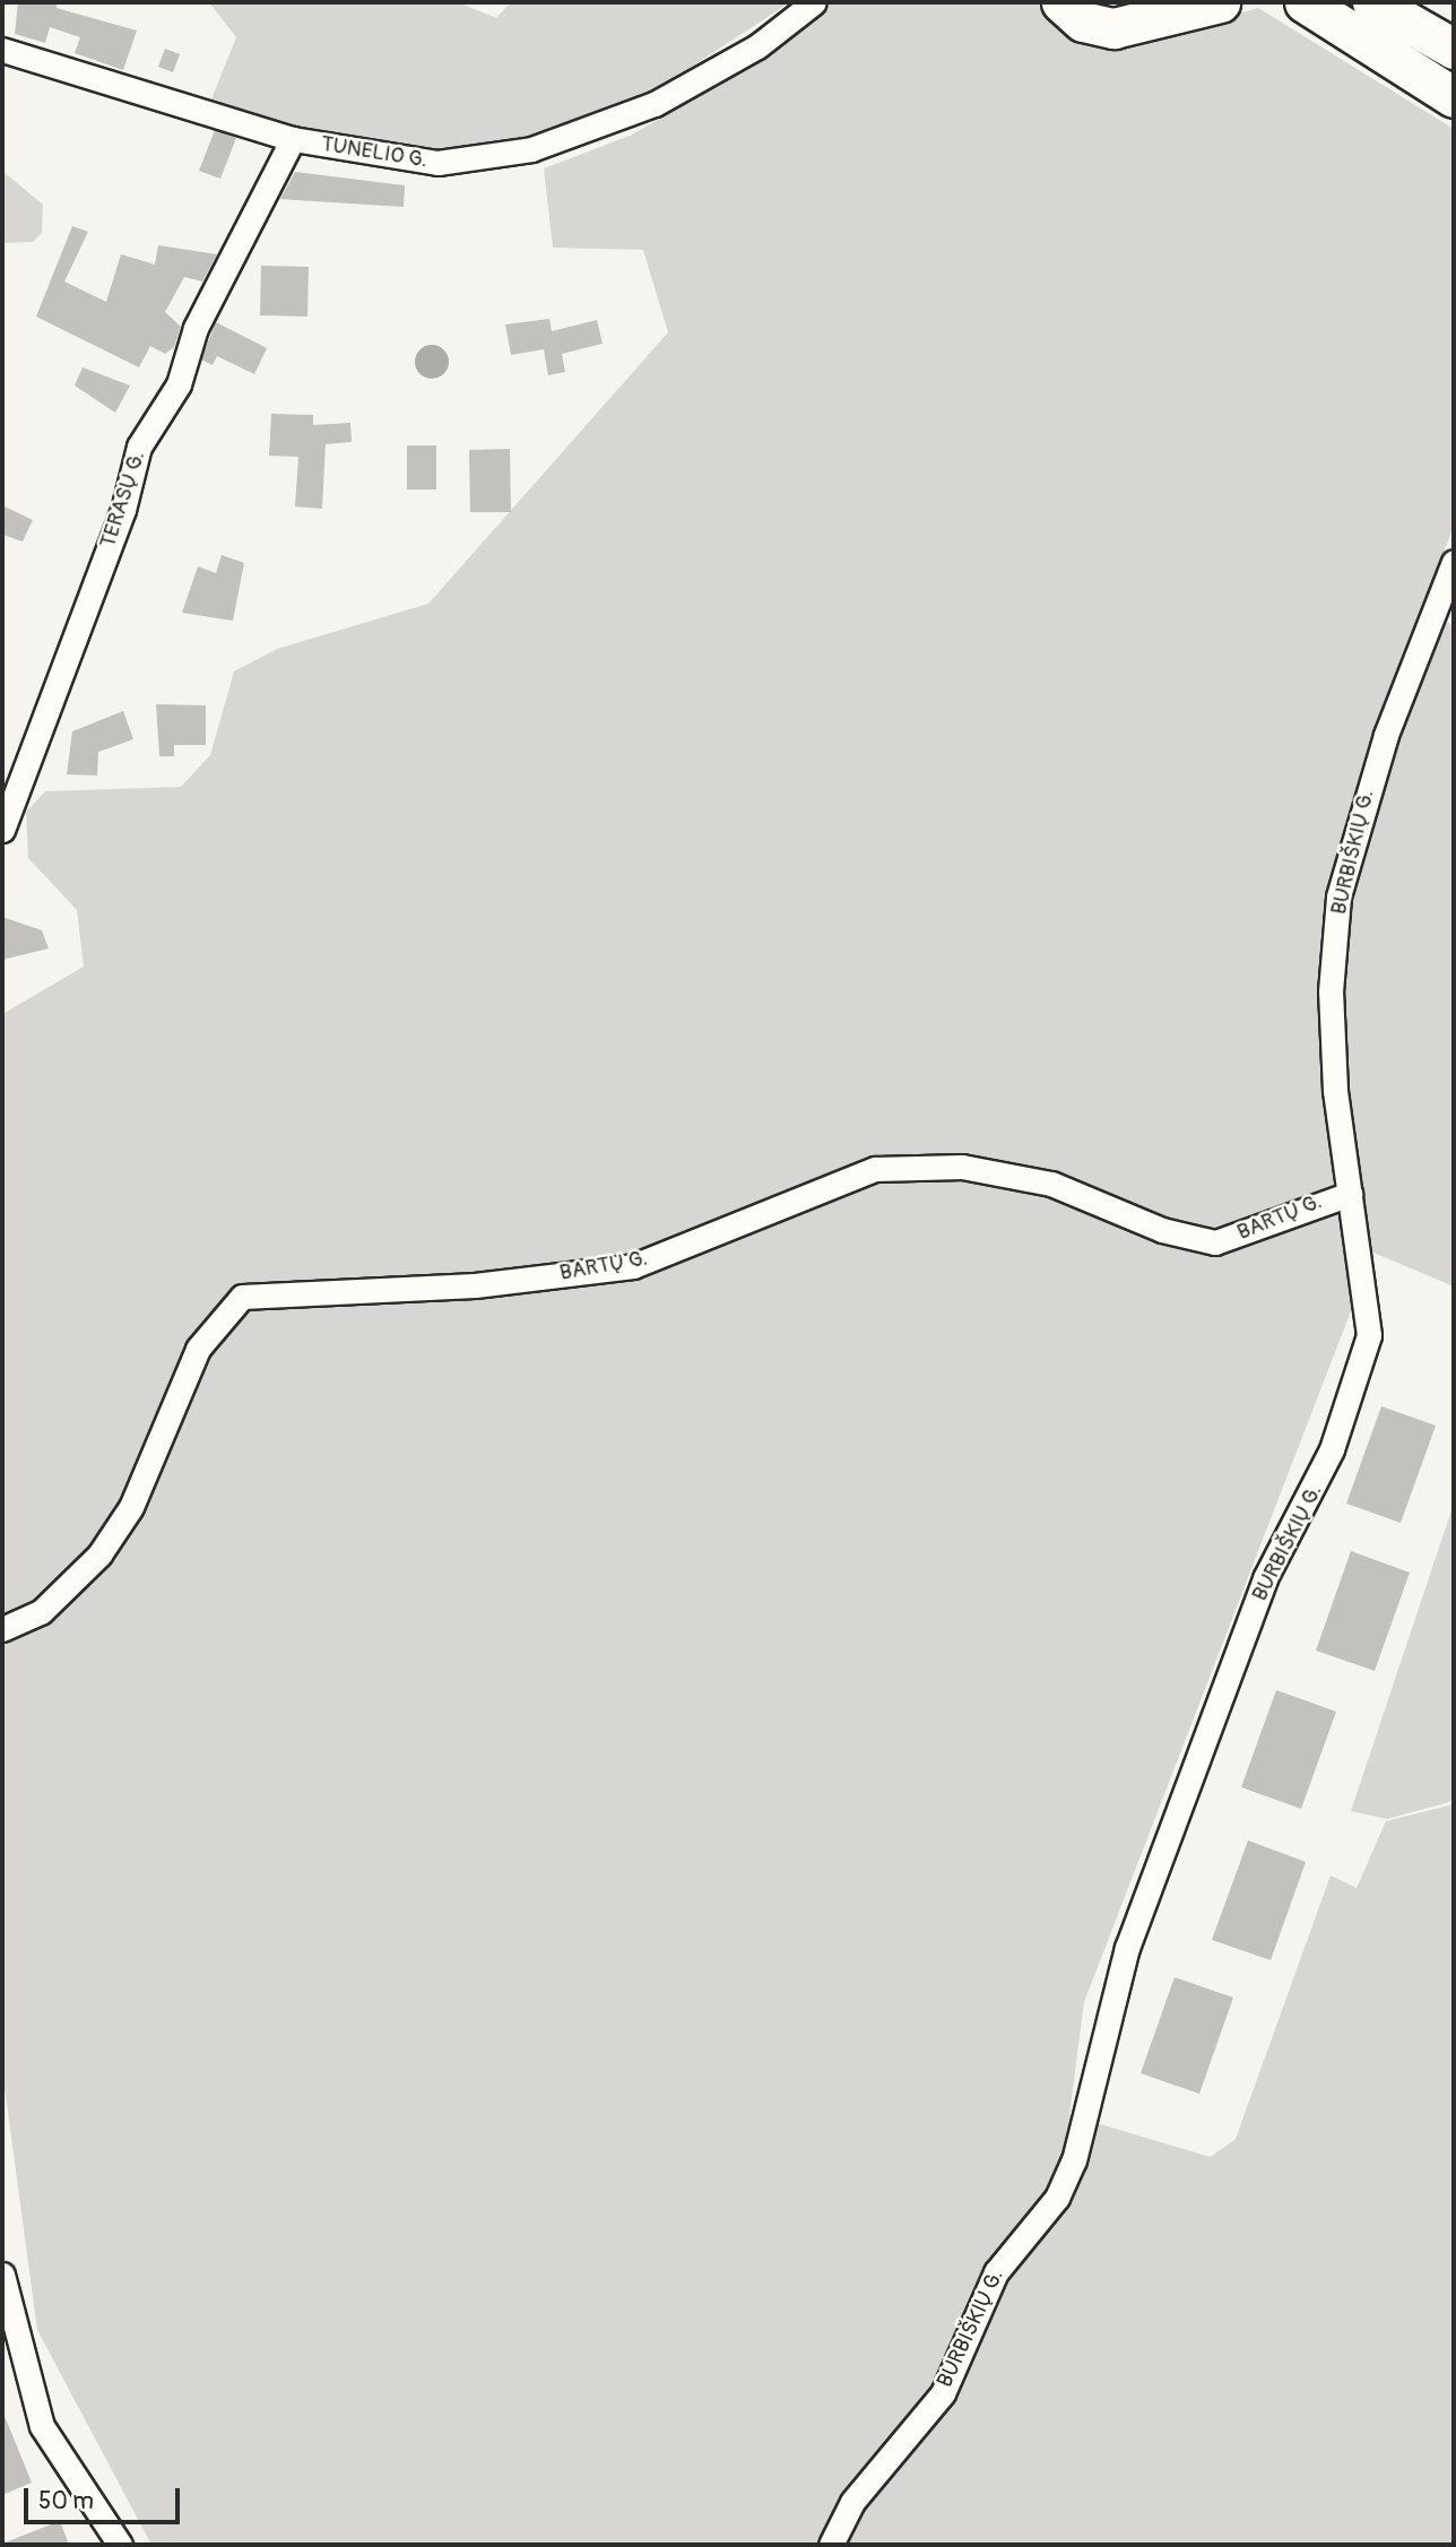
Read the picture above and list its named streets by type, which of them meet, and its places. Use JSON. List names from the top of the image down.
{
  "streets": {
    "street": [
      "TUNELIO G.",
      "TERASŲ G.",
      "BURBIŠKIŲ G.",
      "BARTŲ G."
    ]
  },
  "crossings": [
    ["TUNELIO G.", "TERASŲ G."],
    ["BURBIŠKIŲ G.", "BARTŲ G."]
  ],
  "scale_bar": "50 m"
}
